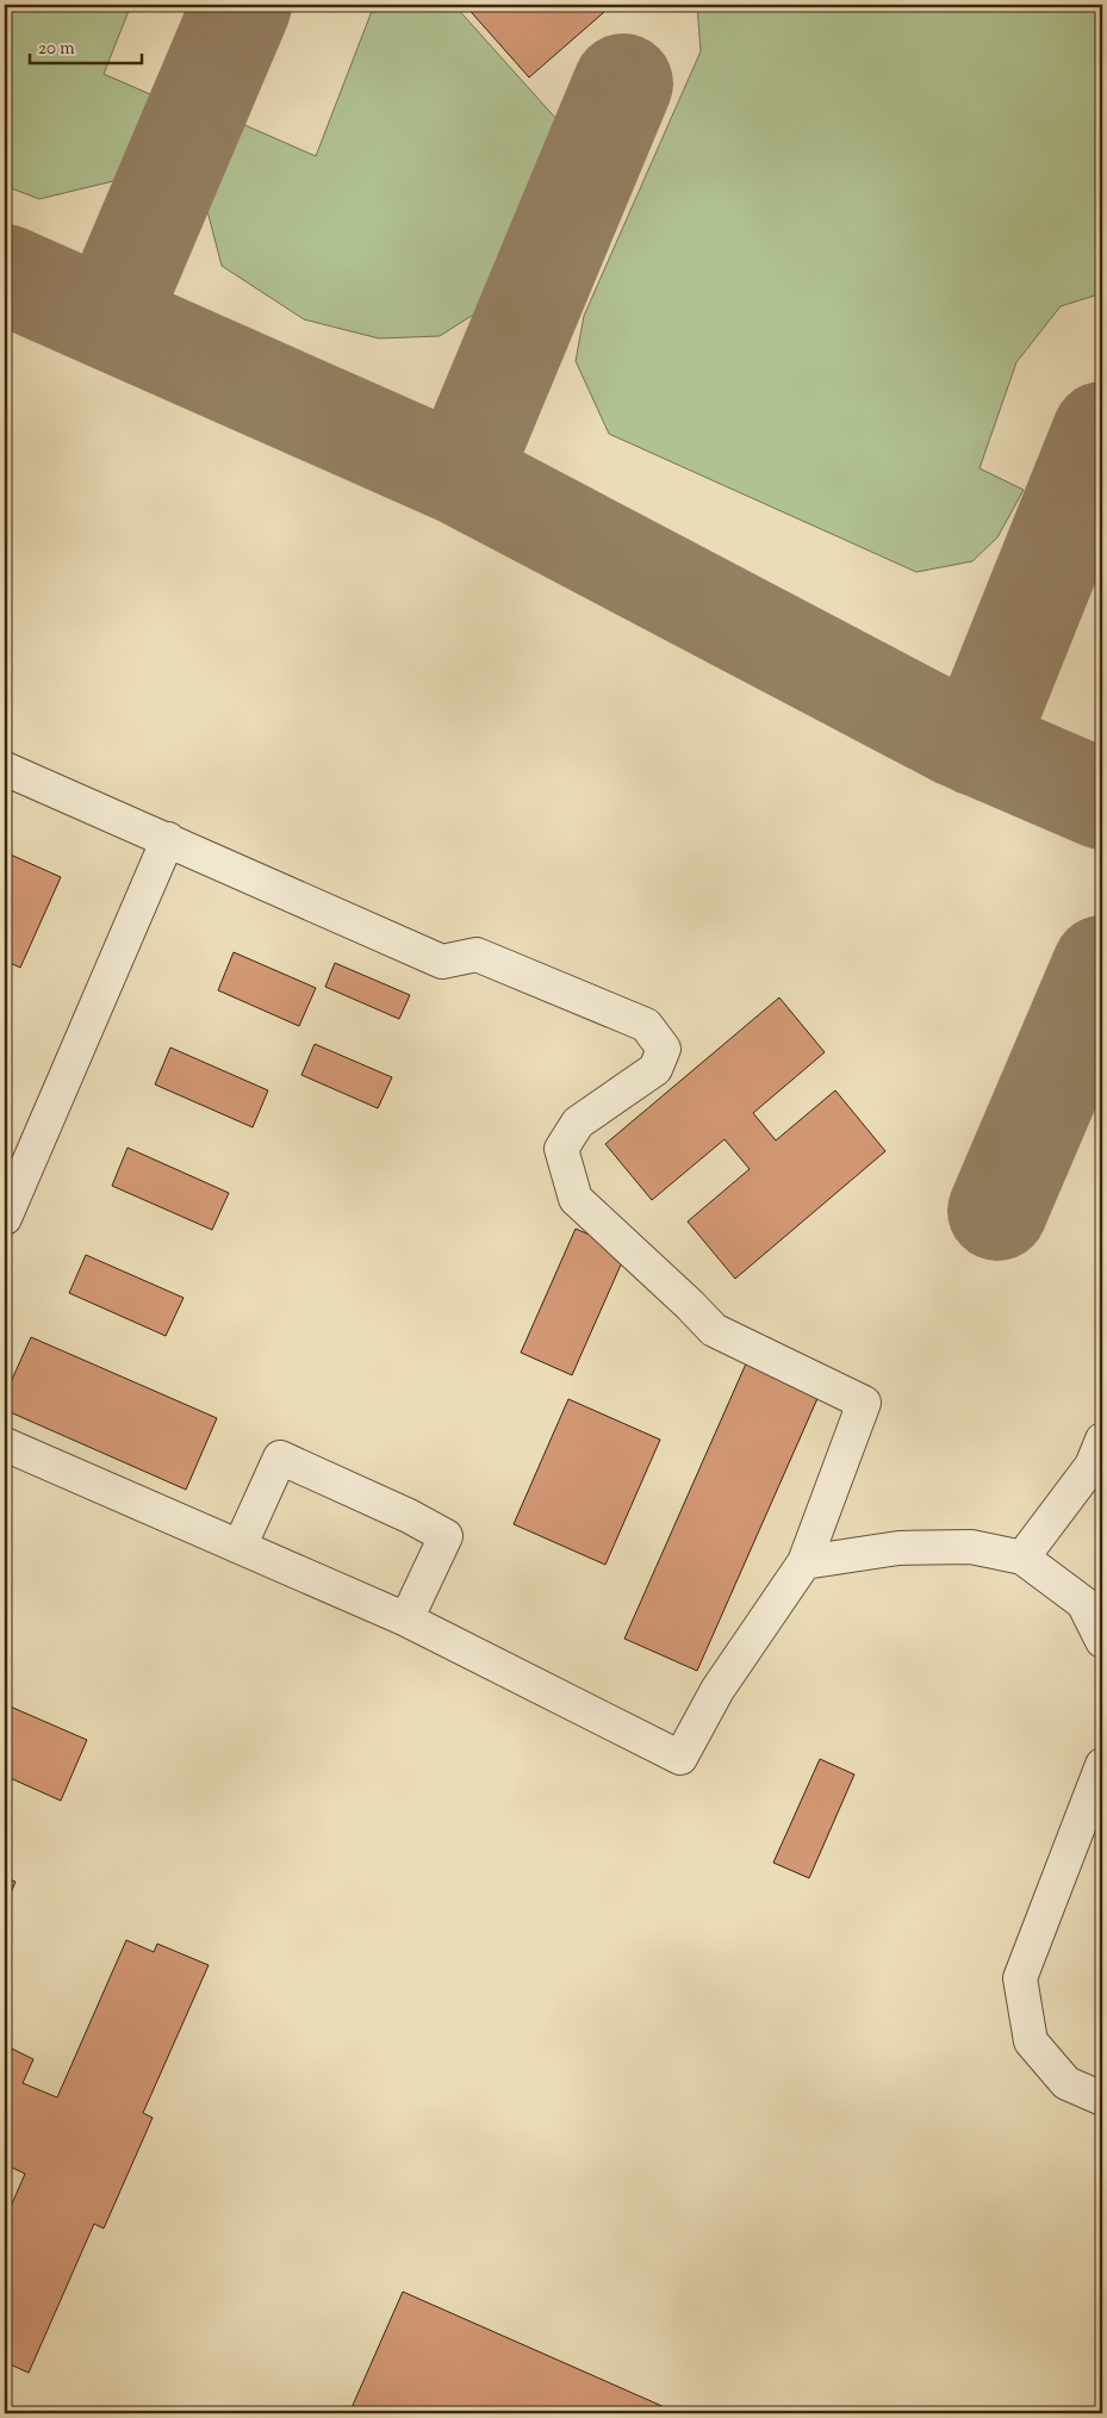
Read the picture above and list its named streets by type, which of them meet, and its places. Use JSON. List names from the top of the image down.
{
  "scale_bar": "20 m"
}
